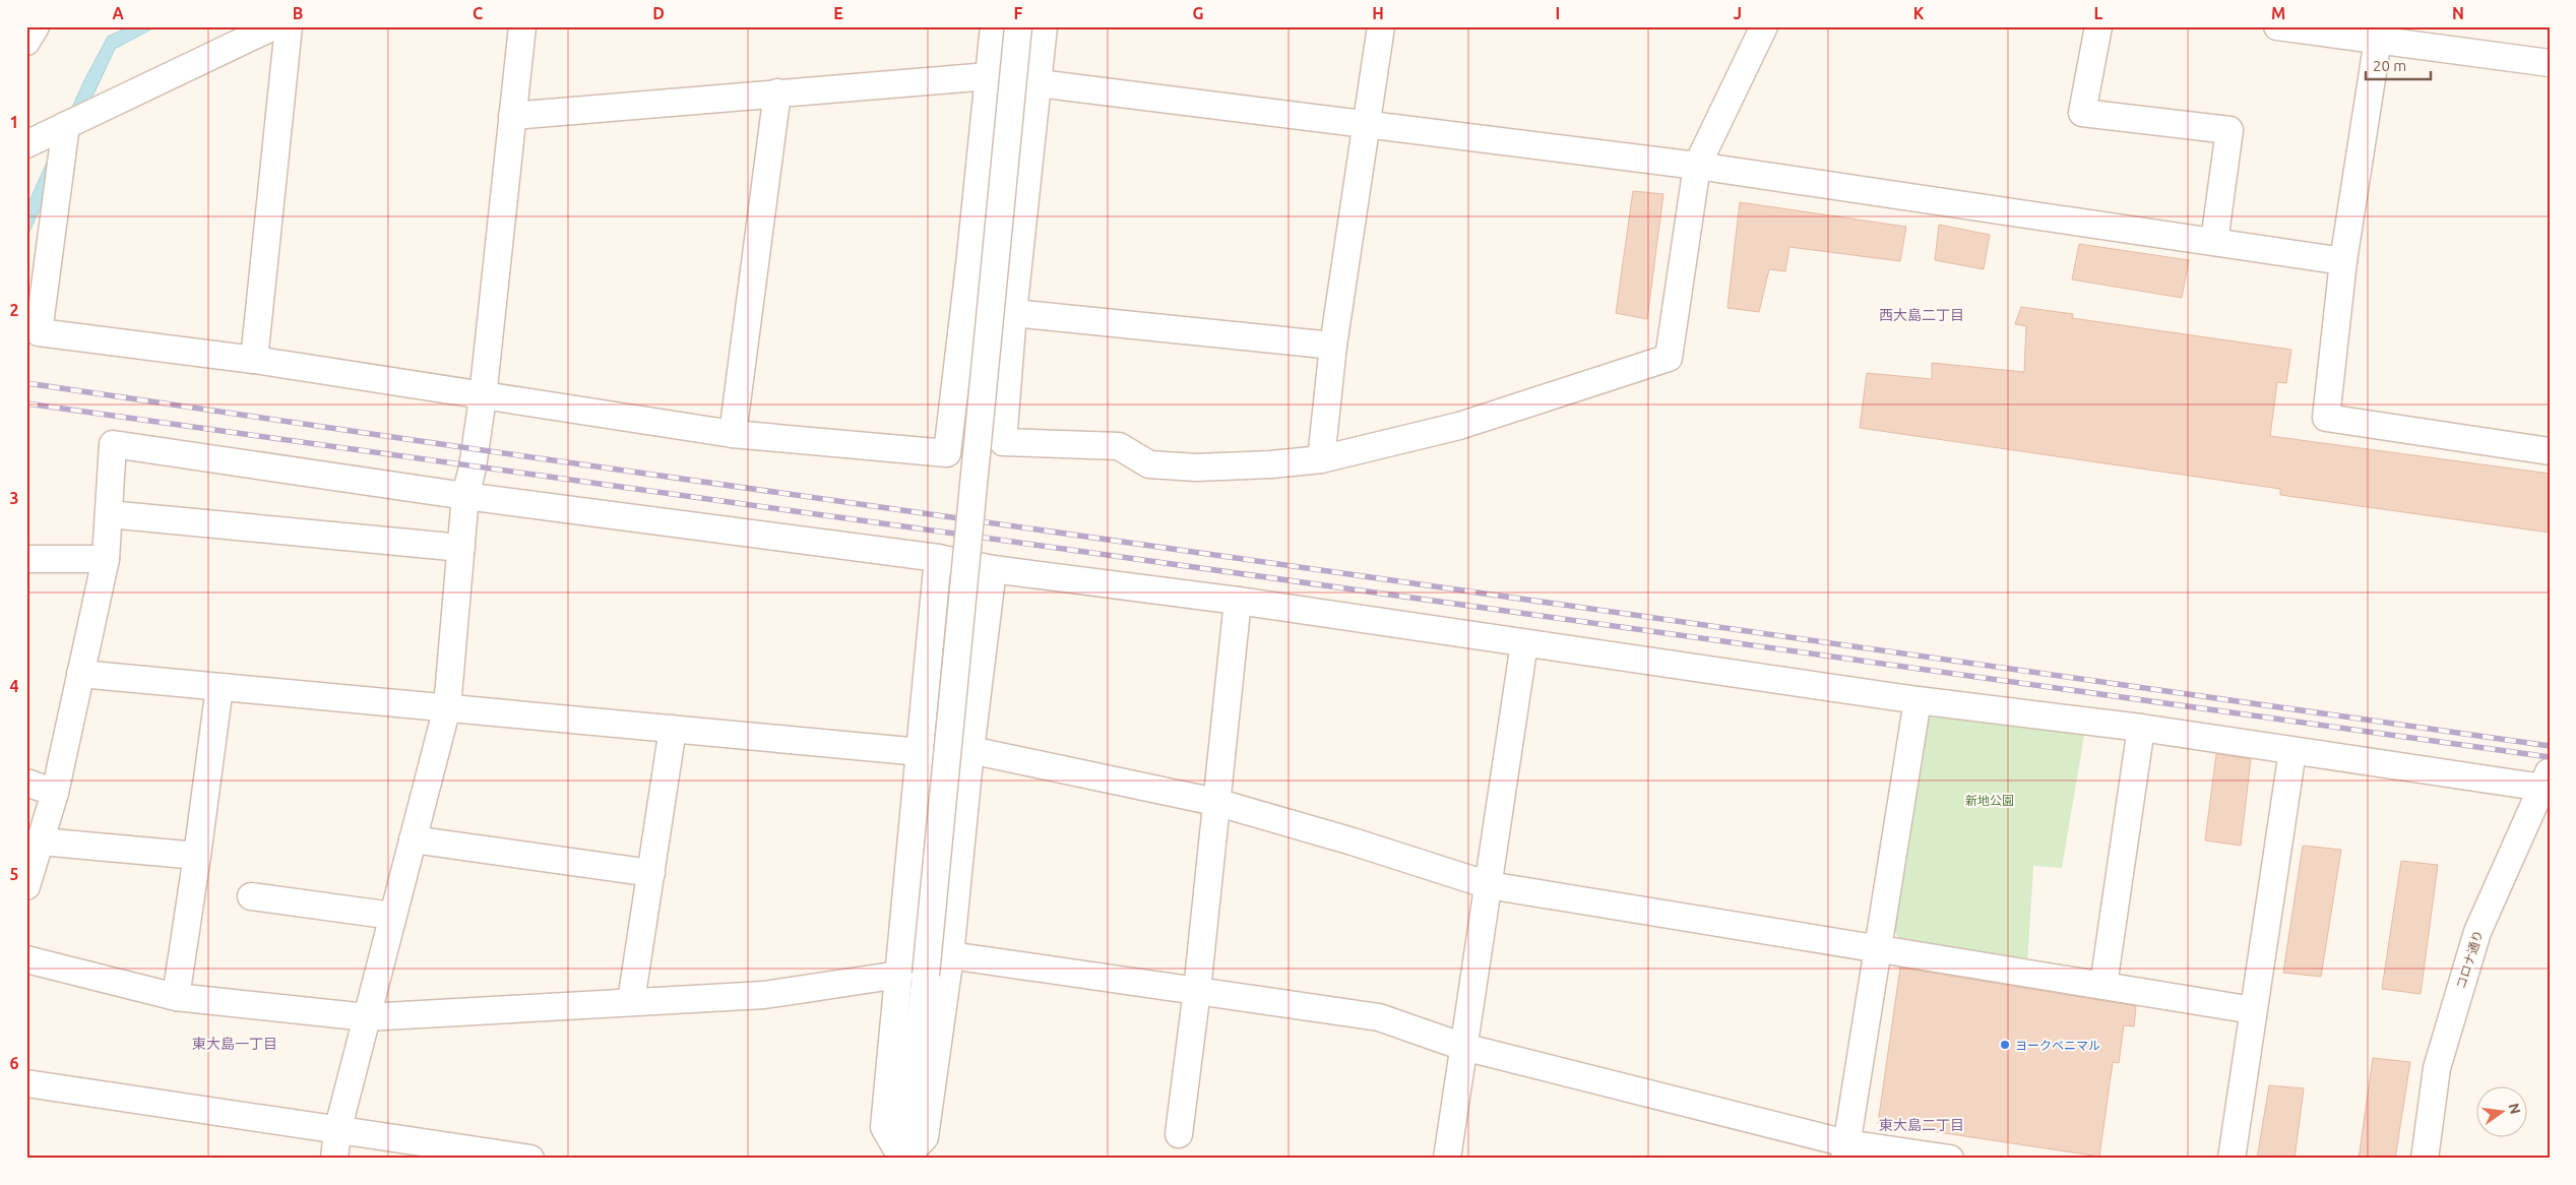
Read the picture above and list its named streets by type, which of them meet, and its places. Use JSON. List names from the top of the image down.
{
  "streets": {
    "street": ["コロナ通り"]
  },
  "districts": ["西大島二丁目", "東大島一丁目", "東大島二丁目"],
  "parks": ["新地公園"],
  "places": ["ヨークベニマル"],
  "scale_bar": "20 m",
  "north": "right",
  "grid": {
    "columns": [
      "A",
      "B",
      "C",
      "D",
      "E",
      "F",
      "G",
      "H",
      "I",
      "J",
      "K",
      "L",
      "M",
      "N"
    ],
    "rows": [
      "1",
      "2",
      "3",
      "4",
      "5",
      "6"
    ]
  }
}
